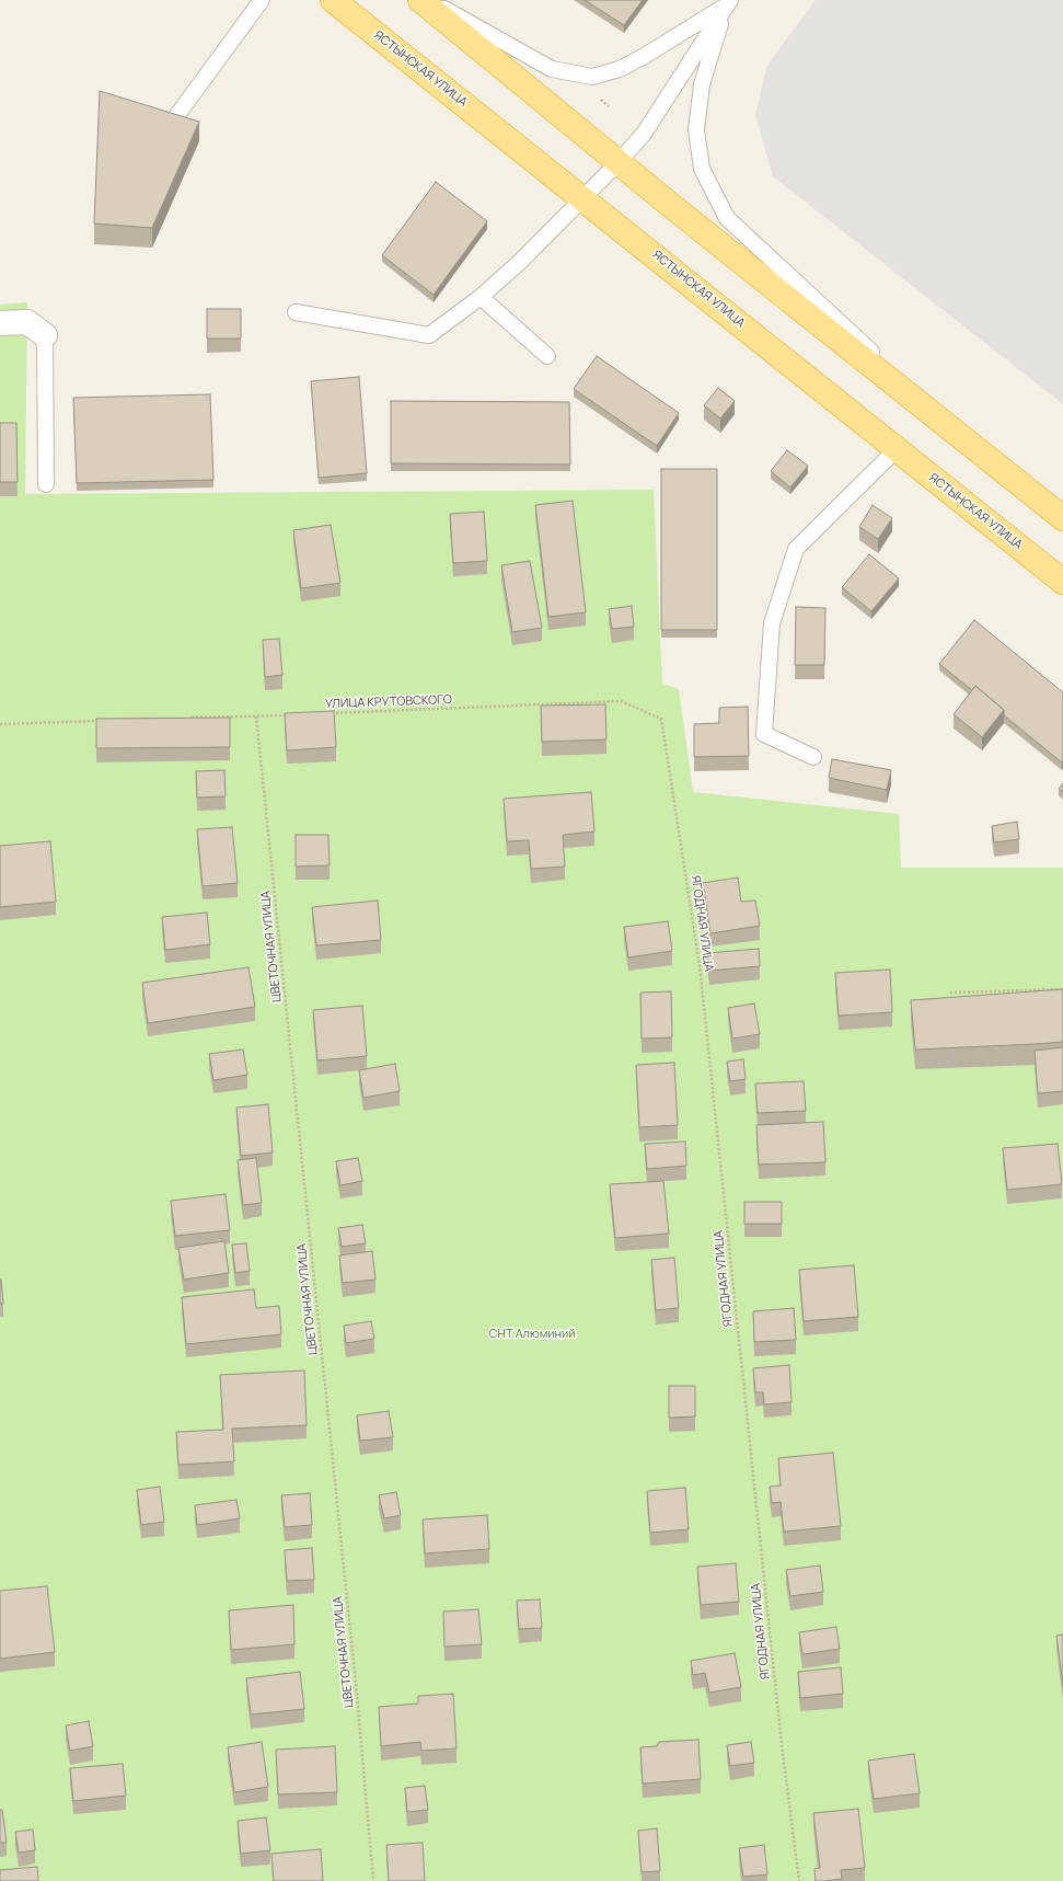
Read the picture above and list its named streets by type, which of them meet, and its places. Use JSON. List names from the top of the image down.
{
  "streets": {
    "main road": ["ЯСТЫНСКАЯ УЛИЦА"],
    "path": ["УЛИЦА КРУТОВСКОГО", "ЯГОДНАЯ УЛИЦА", "ЦВЕТОЧНАЯ УЛИЦА"]
  },
  "crossings": [
    ["УЛИЦА КРУТОВСКОГО", "ЯГОДНАЯ УЛИЦА"]
  ],
  "parks": ["СНТ Алюминий"]
}
